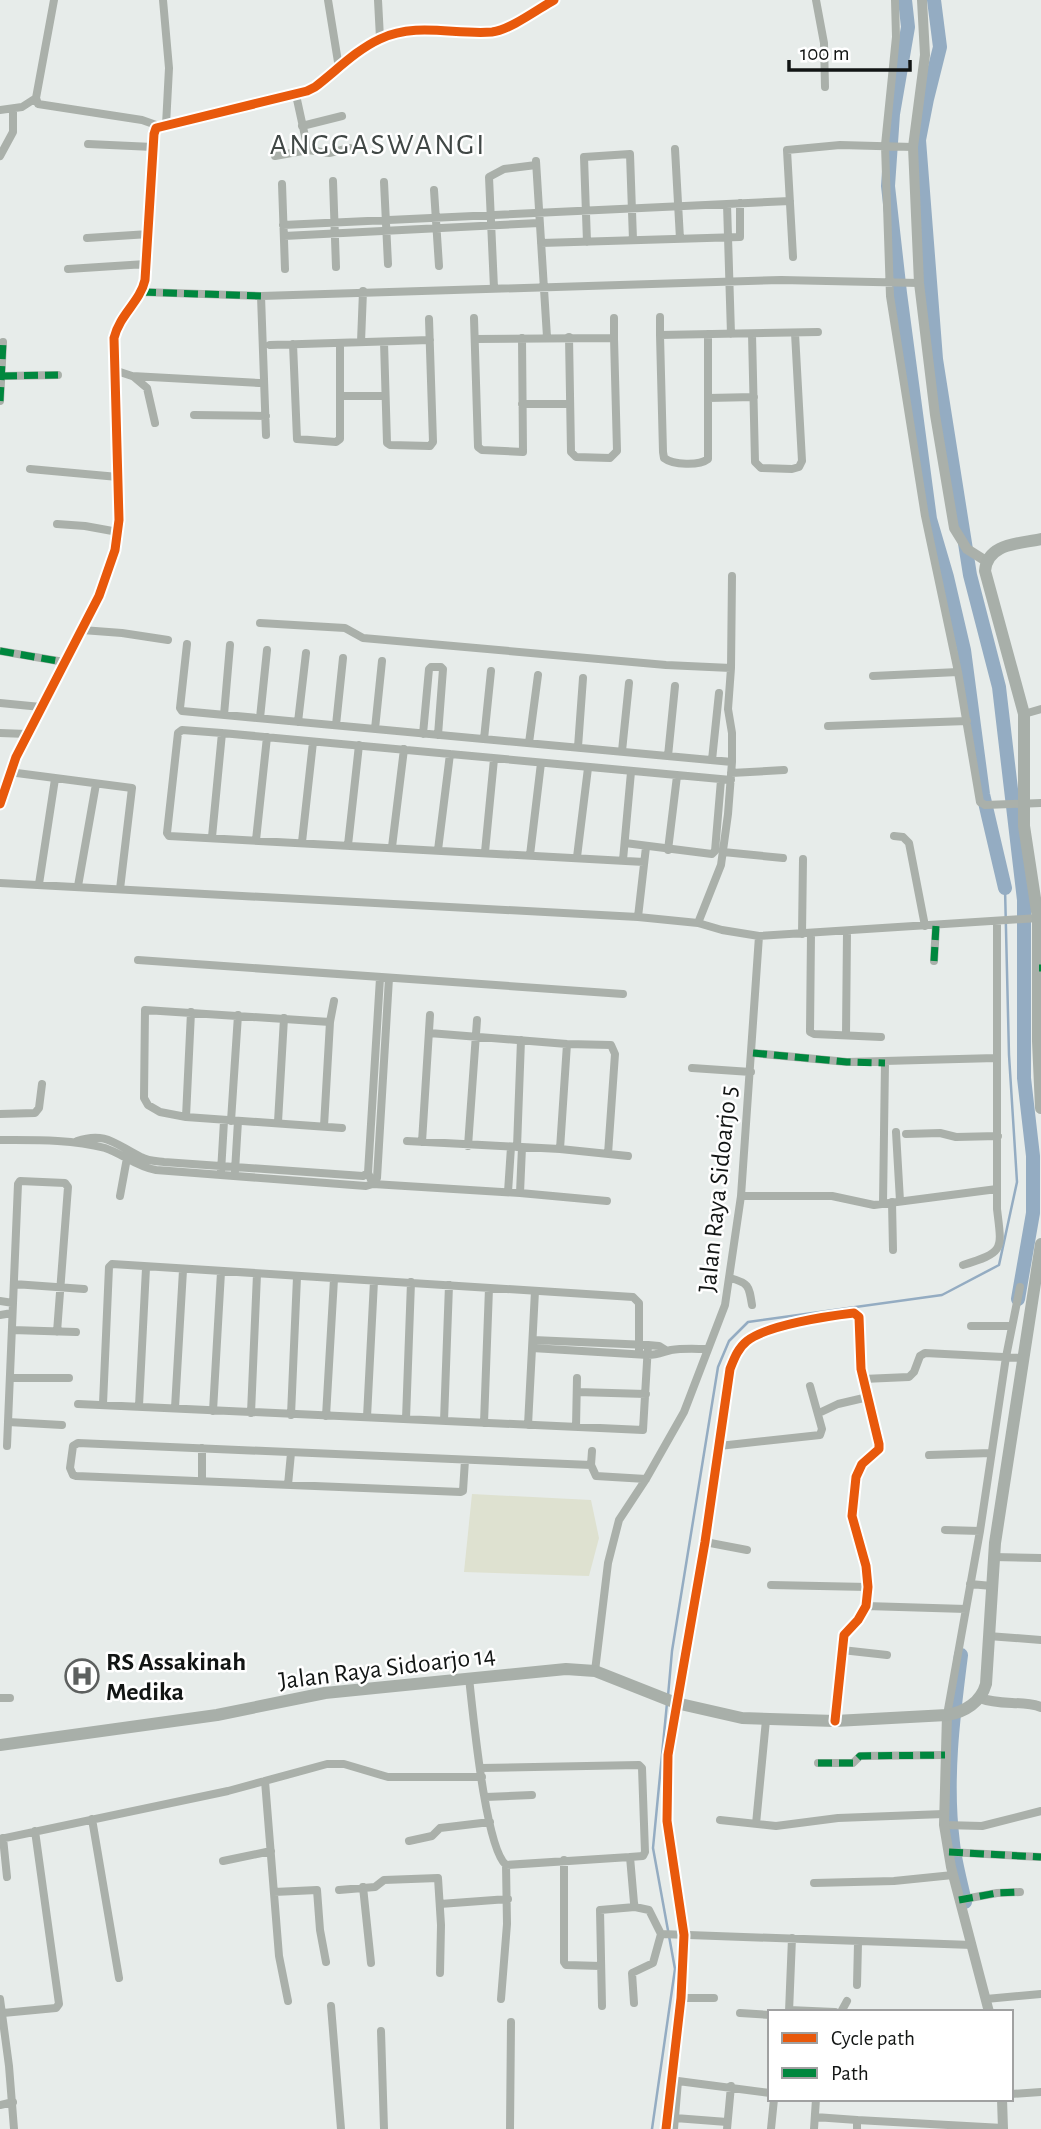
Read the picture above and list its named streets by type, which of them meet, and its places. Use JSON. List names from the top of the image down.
{
  "streets": {
    "main road": ["Jalan Raya Sidoarjo 14"],
    "street": ["Jalan Raya Sidoarjo 5"]
  },
  "crossings": [
    ["Jalan Raya Sidoarjo 5", "Jalan Raya Sidoarjo 14"]
  ],
  "districts": ["ANGGASWANGI"],
  "places": {
    "hospital": ["RS Assakinah Medika"]
  },
  "legend": ["Cycle path", "Path"],
  "scale_bar": "100 m"
}
